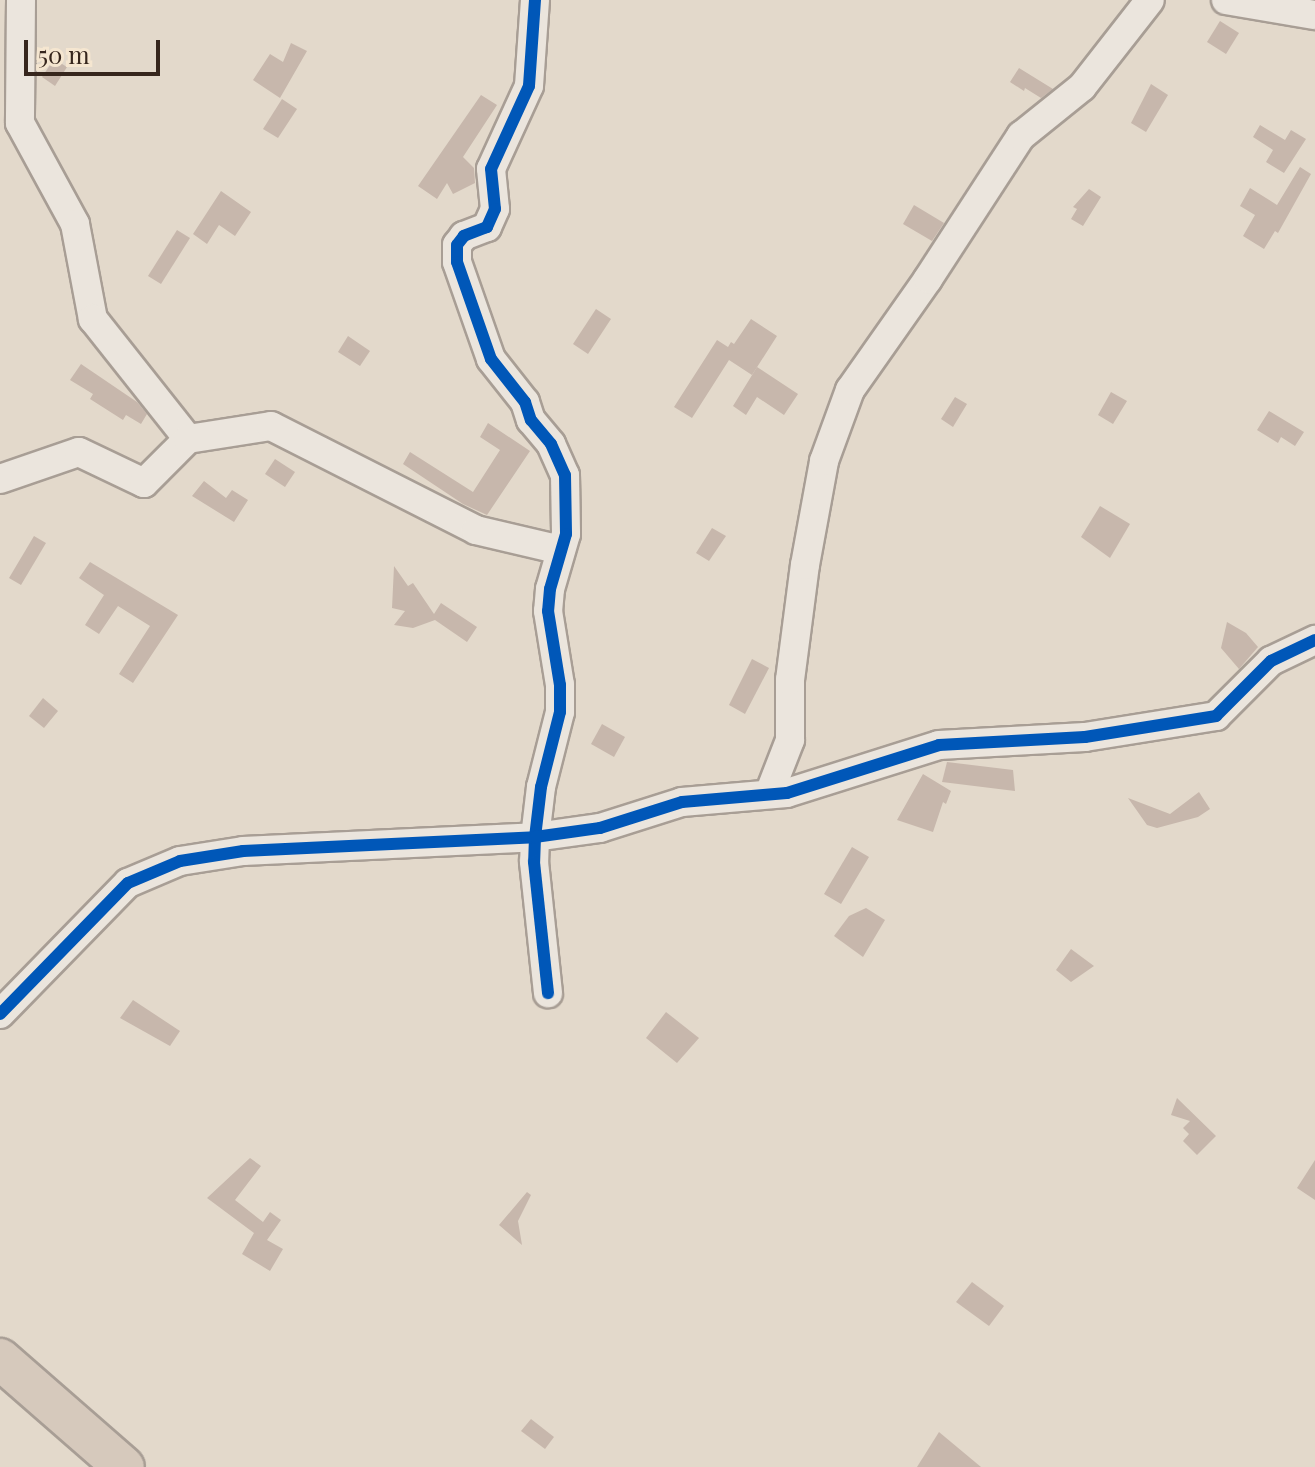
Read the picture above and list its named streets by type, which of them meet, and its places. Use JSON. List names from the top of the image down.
{
  "scale_bar": "50 m"
}
